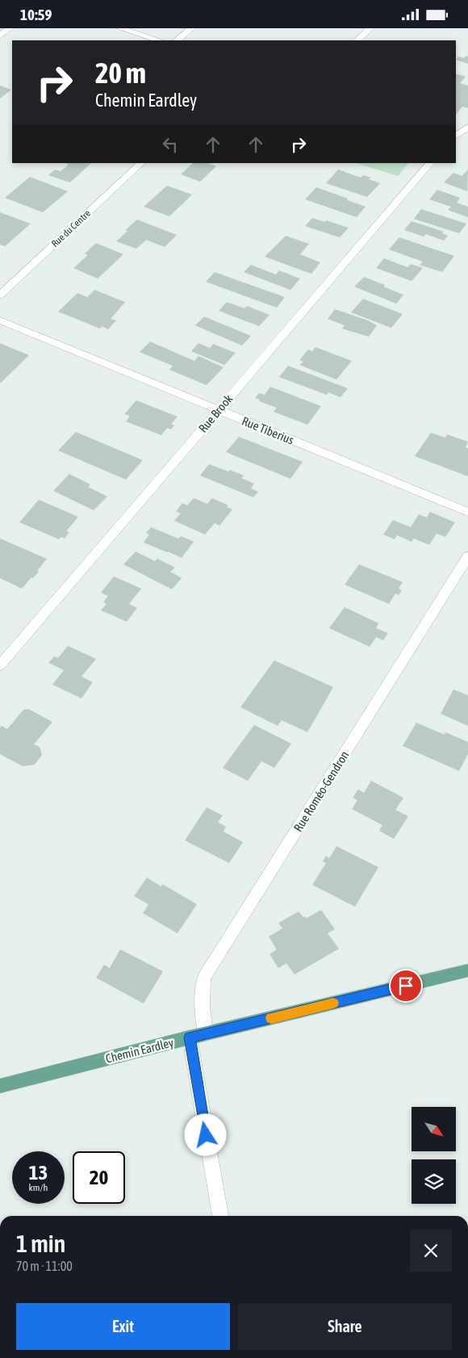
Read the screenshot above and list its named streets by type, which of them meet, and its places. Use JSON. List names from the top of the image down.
{
  "streets": {
    "main road": ["Chemin Eardley"],
    "street": [
      "Rue du Centre",
      "Rue Brook",
      "Rue Tiberius",
      "Rue Roméo-Gendron"
    ]
  },
  "crossings": [
    ["Rue Brook", "Rue Tiberius"],
    ["Rue Roméo-Gendron", "Chemin Eardley"]
  ],
  "north": "bottom right",
  "page": {
    "status": "10:59",
    "turn": ["20 m", "Chemin Eardley"],
    "speed": "13 km/h",
    "limit": "20",
    "heading": ["1 min", "70 m · 11:00"],
    "buttons": ["Exit", "Share"]
  }
}
